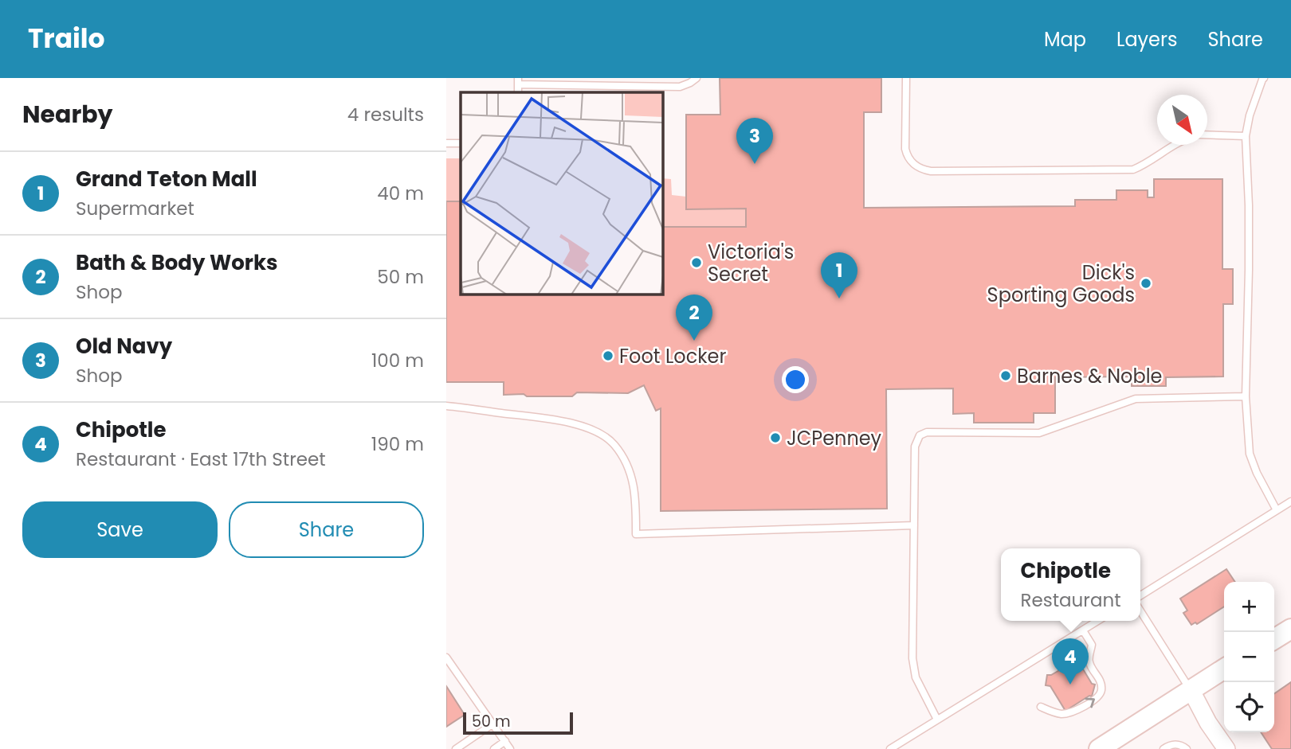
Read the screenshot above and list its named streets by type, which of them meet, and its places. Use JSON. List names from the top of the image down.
{
  "places": [
    "Victoria's Secret",
    "Dick's Sporting Goods",
    "Foot Locker",
    "Barnes & Noble",
    "JCPenney"
  ],
  "scale_bar": "50 m",
  "north": "bottom right",
  "page": {
    "header": "Trailo",
    "nav": ["Map", "Layers", "Share"],
    "heading": ["Nearby", "4 results"],
    "pins": [
      "3",
      "1",
      "2",
      "4"
    ],
    "list": [
      {
        "mark": "1",
        "name": "Grand Teton Mall",
        "note": "Supermarket",
        "value": "40 m"
      },
      {
        "mark": "2",
        "name": "Bath & Body Works",
        "note": "Shop",
        "value": "50 m"
      },
      {
        "mark": "3",
        "name": "Old Navy",
        "note": "Shop",
        "value": "100 m"
      },
      {
        "mark": "4",
        "name": "Chipotle",
        "note": "Restaurant · East 17th Street",
        "value": "190 m"
      }
    ],
    "buttons": ["Save", "Share"],
    "popup": ["Chipotle", "Restaurant"],
    "map_buttons": ["+", "−"],
    "scale": "50 m"
  }
}
